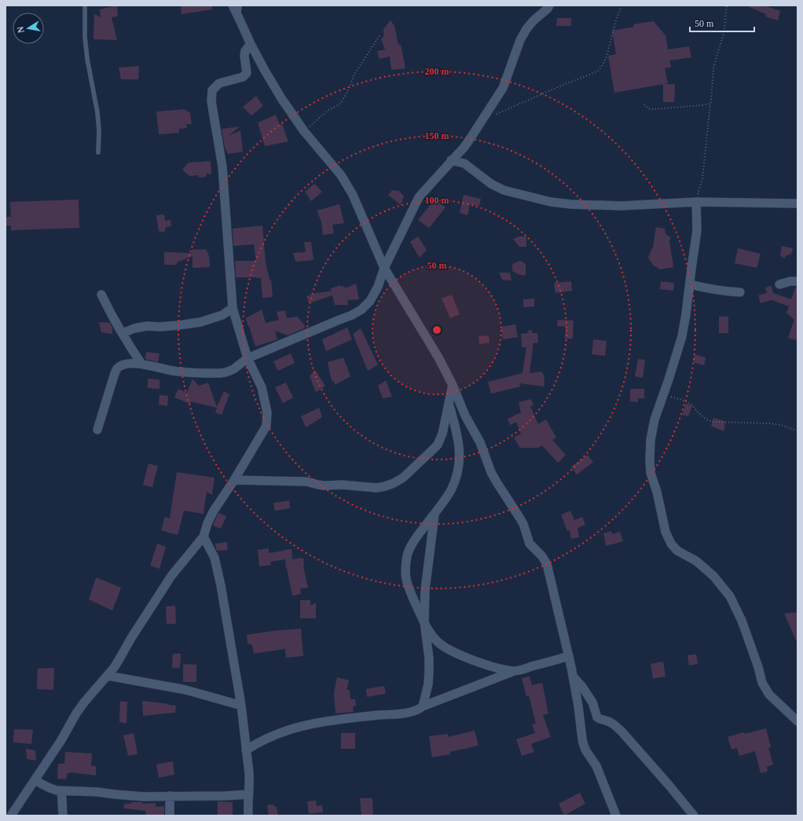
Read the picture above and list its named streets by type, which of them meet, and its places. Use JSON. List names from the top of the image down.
{
  "scale_bar": "50 m",
  "north": "left",
  "rings": [
    "200 m",
    "150 m",
    "100 m",
    "50 m"
  ]
}
